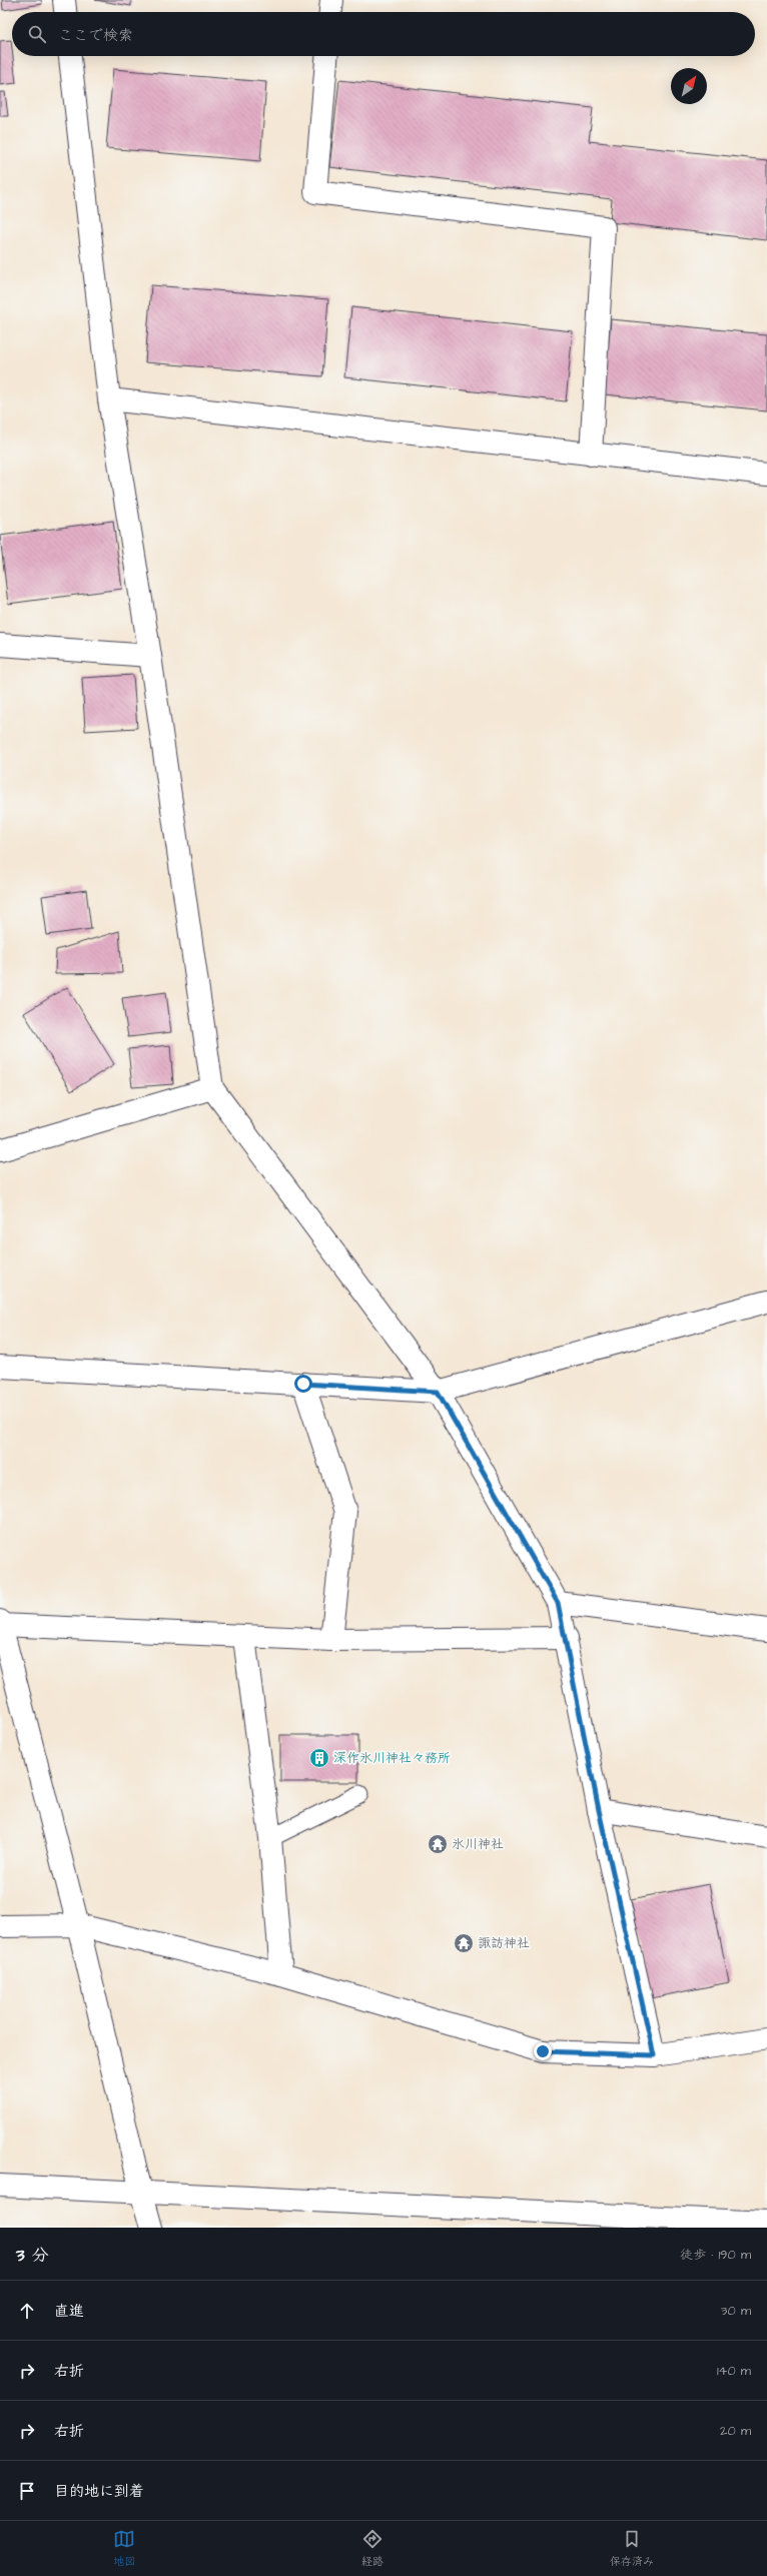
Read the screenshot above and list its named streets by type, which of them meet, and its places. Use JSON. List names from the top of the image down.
{
  "places": {
    "building": ["深作氷川神社々務所"],
    "temple": ["氷川神社", "諏訪神社"]
  },
  "north": "top right",
  "page": {
    "search": "ここで検索",
    "heading": ["3 分", "徒歩 · 190 m"],
    "list": [
      ["直進", "30 m"],
      ["右折", "140 m"],
      ["右折", "20 m"],
      "目的地に到着"
    ],
    "nav": ["地図", "経路", "保存済み"]
  }
}
